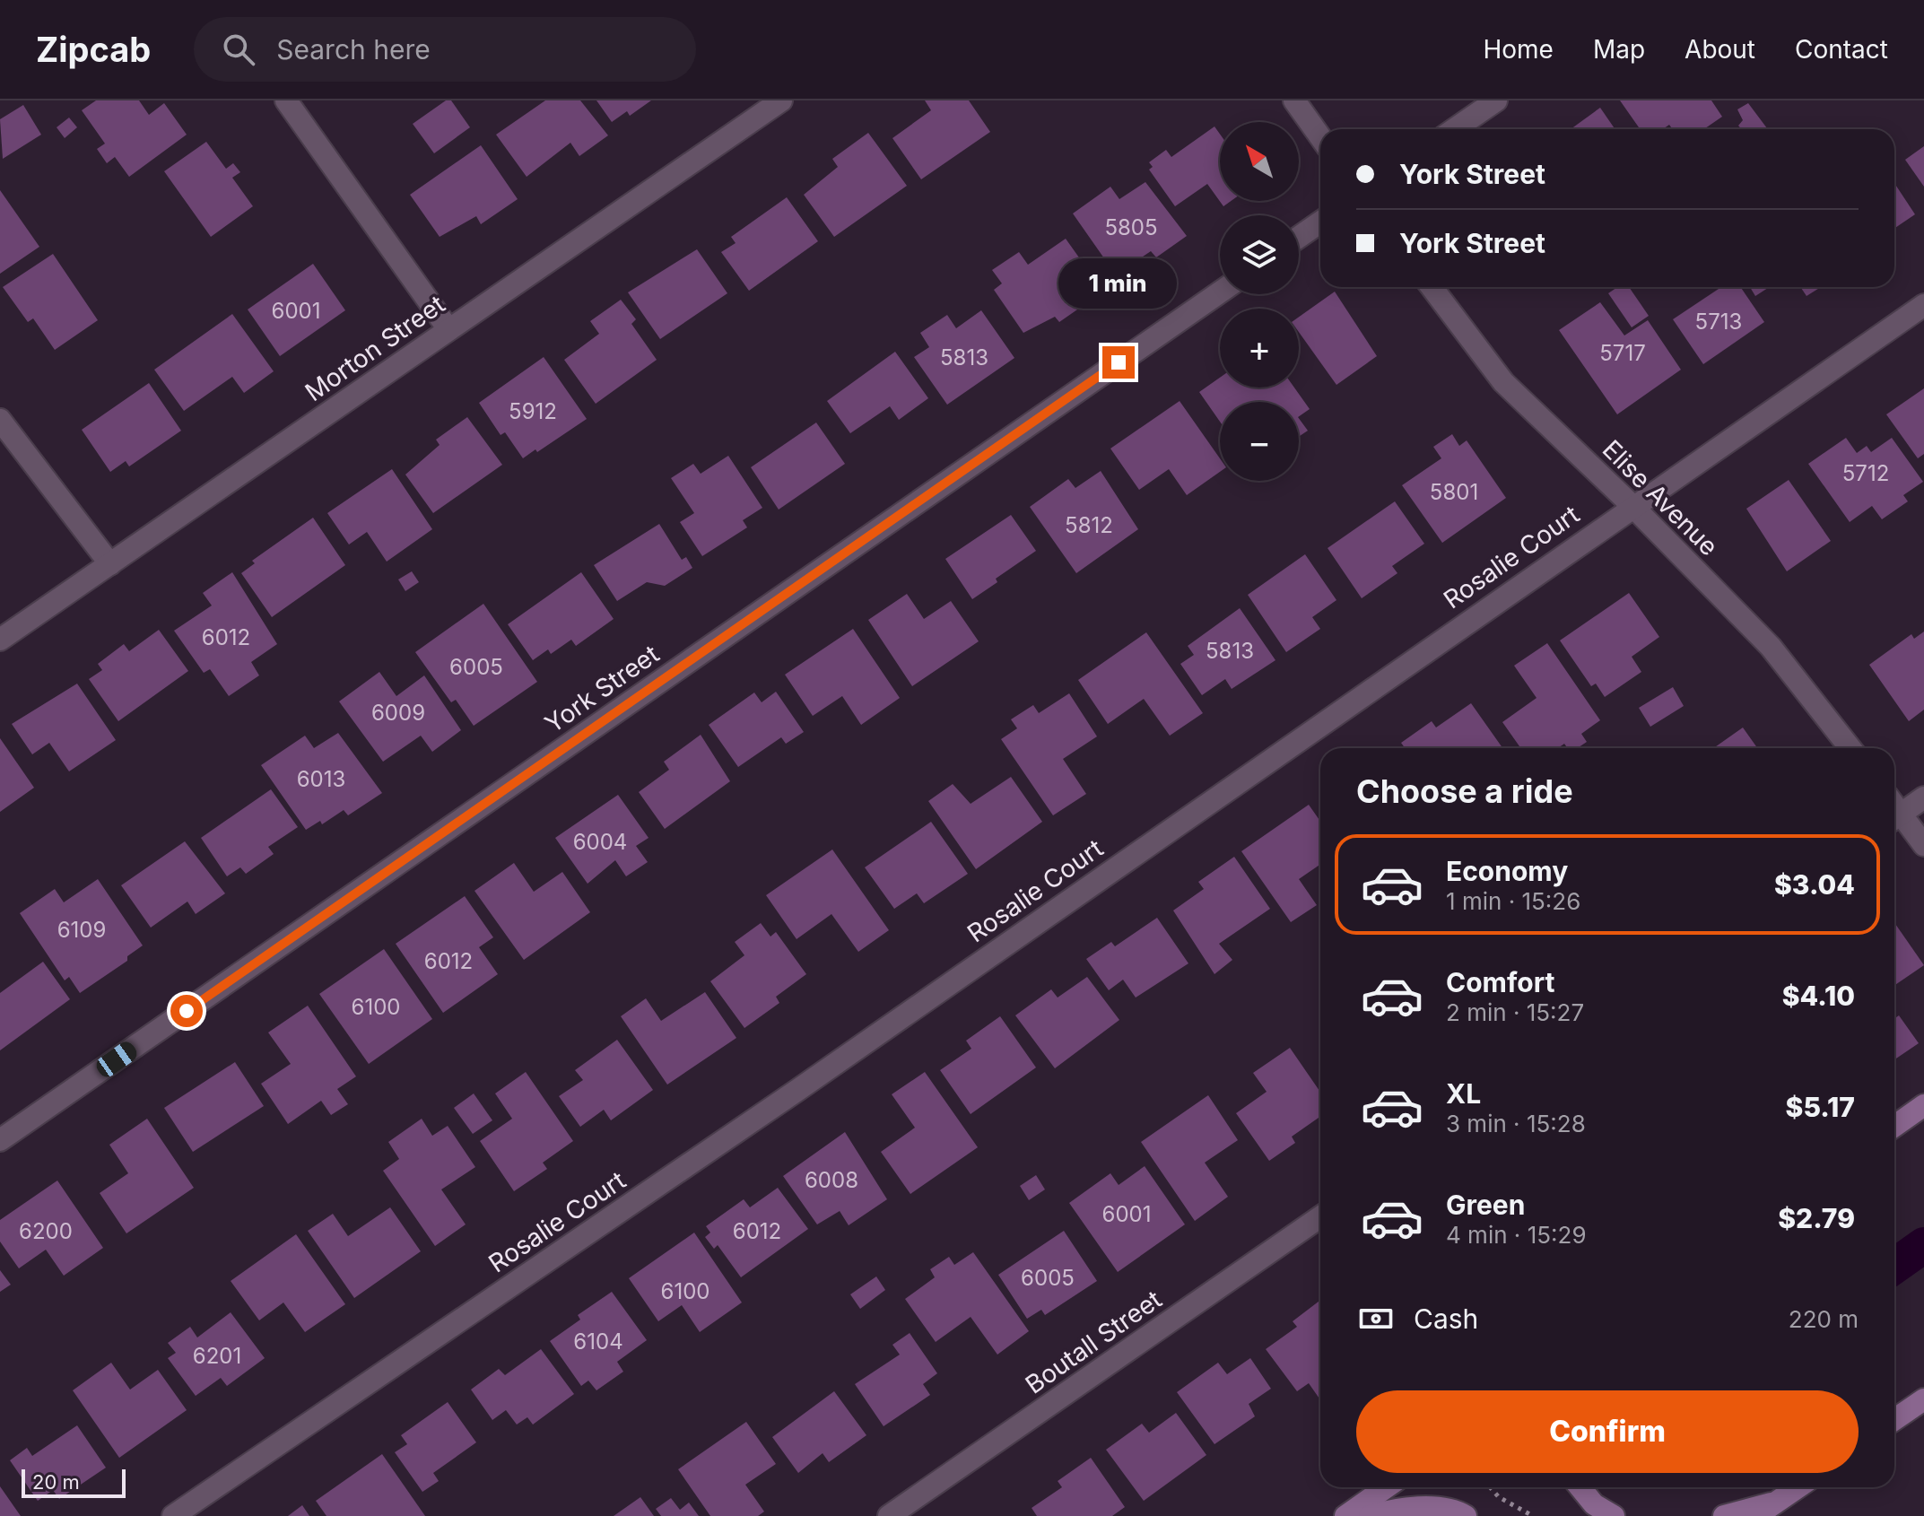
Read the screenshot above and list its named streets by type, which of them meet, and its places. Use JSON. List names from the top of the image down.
{
  "streets": {
    "street": [
      "Morton Street",
      "Elise Avenue",
      "Rosalie Court",
      "York Street",
      "Boutall Street"
    ]
  },
  "crossings": [
    ["Elise Avenue", "Rosalie Court"]
  ],
  "house_numbers": [
    "5805",
    "6001",
    "5713",
    "5717",
    "5813",
    "5912",
    "5712",
    "5801",
    "5812",
    "6012",
    "5813",
    "6005",
    "6009",
    "6013",
    "6004",
    "6109",
    "6012",
    "6100",
    "6008",
    "6001",
    "6200",
    "6012",
    "6005",
    "6100",
    "6104",
    "6201"
  ],
  "scale_bar": "20 m",
  "north": "top left",
  "page": {
    "header": "Zipcab",
    "search": "Search here",
    "nav": [
      "Home",
      "Map",
      "About",
      "Contact"
    ],
    "map_buttons": ["+", "−"],
    "banner": ["York Street", "York Street"],
    "bubble": "1 min",
    "heading": "Choose a ride",
    "list": [
      {
        "name": "Economy",
        "note": "1 min · 15:26",
        "value": "$3.04"
      },
      {
        "name": "Comfort",
        "note": "2 min · 15:27",
        "value": "$4.10"
      },
      {
        "name": "XL",
        "note": "3 min · 15:28",
        "value": "$5.17"
      },
      {
        "name": "Green",
        "note": "4 min · 15:29",
        "value": "$2.79"
      }
    ],
    "pay": ["Cash", "220 m"],
    "buttons": "Confirm",
    "scale": "20 m"
  }
}
